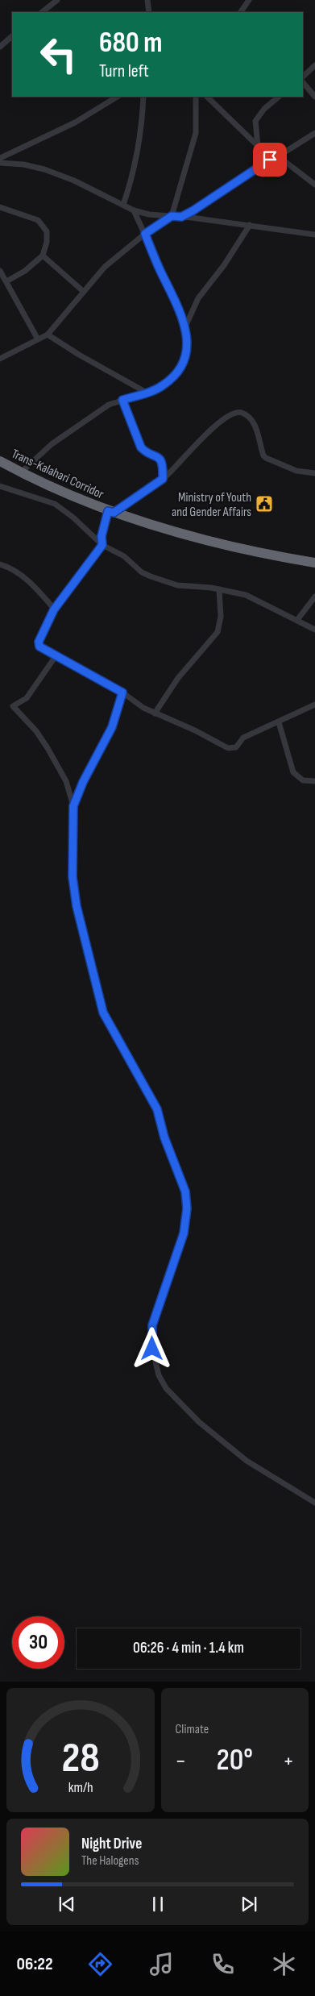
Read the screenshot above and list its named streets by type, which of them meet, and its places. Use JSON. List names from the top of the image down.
{
  "streets": {
    "highway": ["Trans-Kalahari Corridor"]
  },
  "places": {
    "public building": ["Ministry of Youth and Gender Affairs"]
  },
  "page": {
    "turn": ["680 m", "Turn left"],
    "limit": "30",
    "trip": "06:26 · 4 min · 1.4 km",
    "tile": "Climate",
    "heat": ["−", "20°", "+"],
    "song": ["Night Drive", "The Halogens"],
    "tabs": "06:22",
    "gauge": ["28", "km/h"]
  }
}
